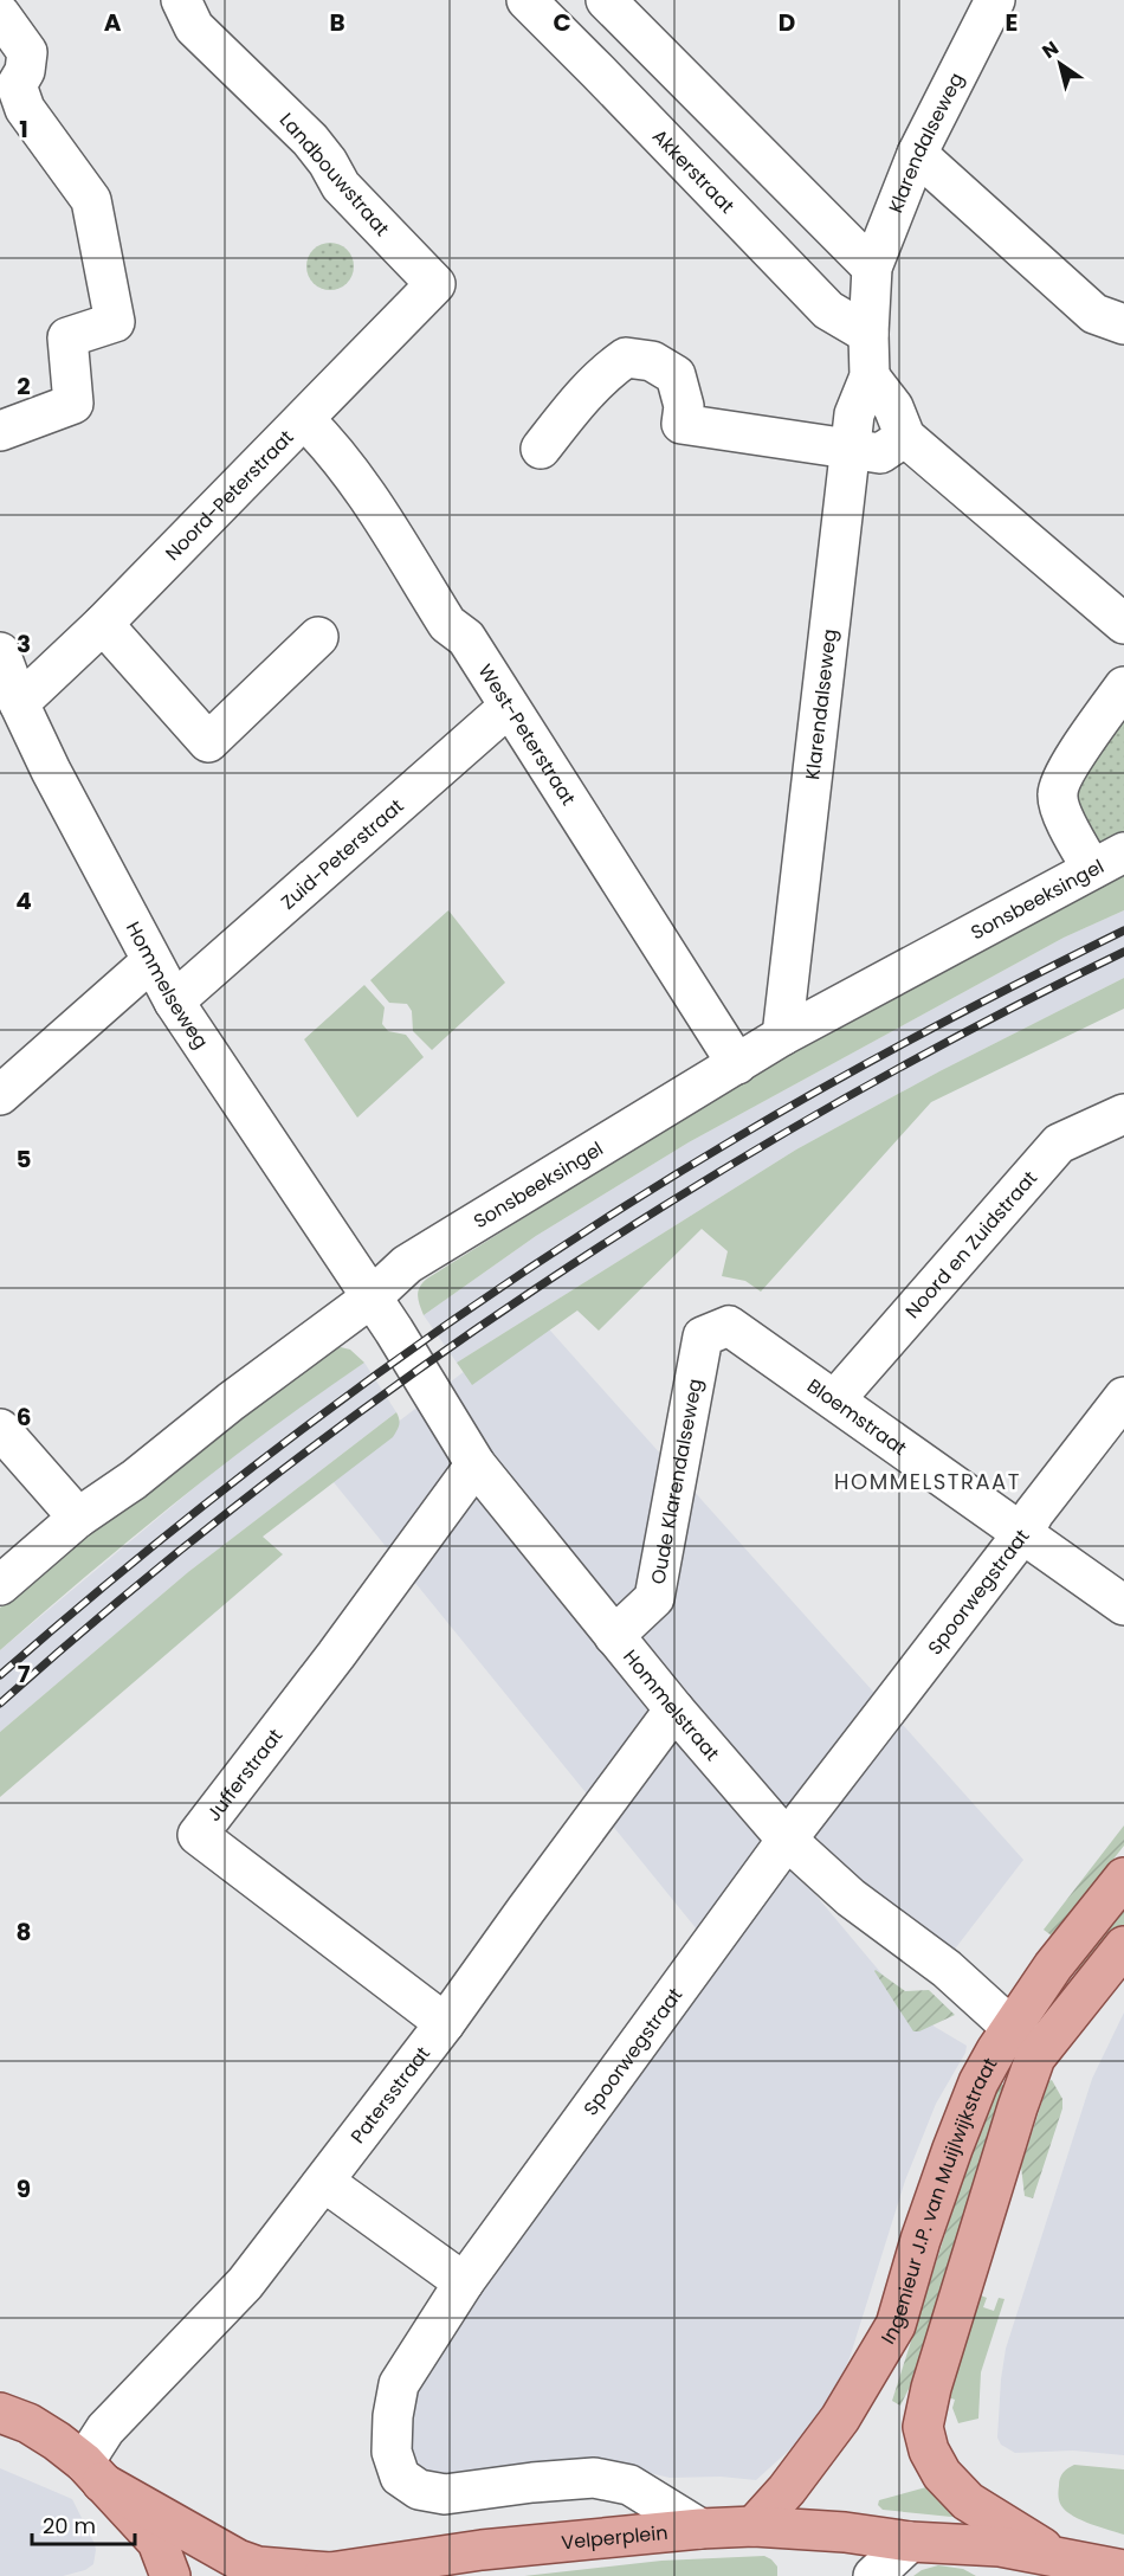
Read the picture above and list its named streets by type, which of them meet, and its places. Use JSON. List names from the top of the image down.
{
  "streets": {
    "main road": ["Ingenieur J.P. van Muijlwijkstraat", "Velperplein"],
    "street": [
      "Klarendalseweg",
      "Akkerstraat",
      "Landbouwstraat",
      "Noord-Peterstraat",
      "West-Peterstraat",
      "Zuid-Peterstraat",
      "Sonsbeeksingel",
      "Hommelseweg",
      "Noord en Zuidstraat",
      "Bloemstraat",
      "Oude Klarendalseweg",
      "Spoorwegstraat",
      "Hommelstraat",
      "Jufferstraat",
      "Patersstraat"
    ]
  },
  "crossings": [
    ["Klarendalseweg", "Akkerstraat"],
    ["Klarendalseweg", "Sonsbeeksingel"],
    ["Landbouwstraat", "Noord-Peterstraat"],
    ["Noord-Peterstraat", "West-Peterstraat"],
    ["Noord-Peterstraat", "Hommelseweg"],
    ["West-Peterstraat", "Zuid-Peterstraat"],
    ["West-Peterstraat", "Sonsbeeksingel"],
    ["Zuid-Peterstraat", "Hommelseweg"],
    ["Sonsbeeksingel", "Hommelseweg"],
    ["Sonsbeeksingel", "Hommelstraat"],
    ["Hommelseweg", "Hommelstraat"],
    ["Noord en Zuidstraat", "Bloemstraat"],
    ["Bloemstraat", "Oude Klarendalseweg"],
    ["Bloemstraat", "Spoorwegstraat"],
    ["Oude Klarendalseweg", "Hommelstraat"],
    ["Spoorwegstraat", "Hommelstraat"],
    ["Spoorwegstraat", "Velperplein"],
    ["Hommelstraat", "Jufferstraat"],
    ["Hommelstraat", "Patersstraat"],
    ["Hommelstraat", "Ingenieur J.P. van Muijlwijkstraat"],
    ["Jufferstraat", "Patersstraat"],
    ["Patersstraat", "Velperplein"],
    ["Ingenieur J.P. van Muijlwijkstraat", "Velperplein"]
  ],
  "districts": ["HOMMELSTRAAT"],
  "scale_bar": "20 m",
  "north": "top left",
  "grid": {
    "columns": [
      "A",
      "B",
      "C",
      "D",
      "E"
    ],
    "rows": [
      "1",
      "2",
      "3",
      "4",
      "5",
      "6",
      "7",
      "8",
      "9"
    ]
  }
}
